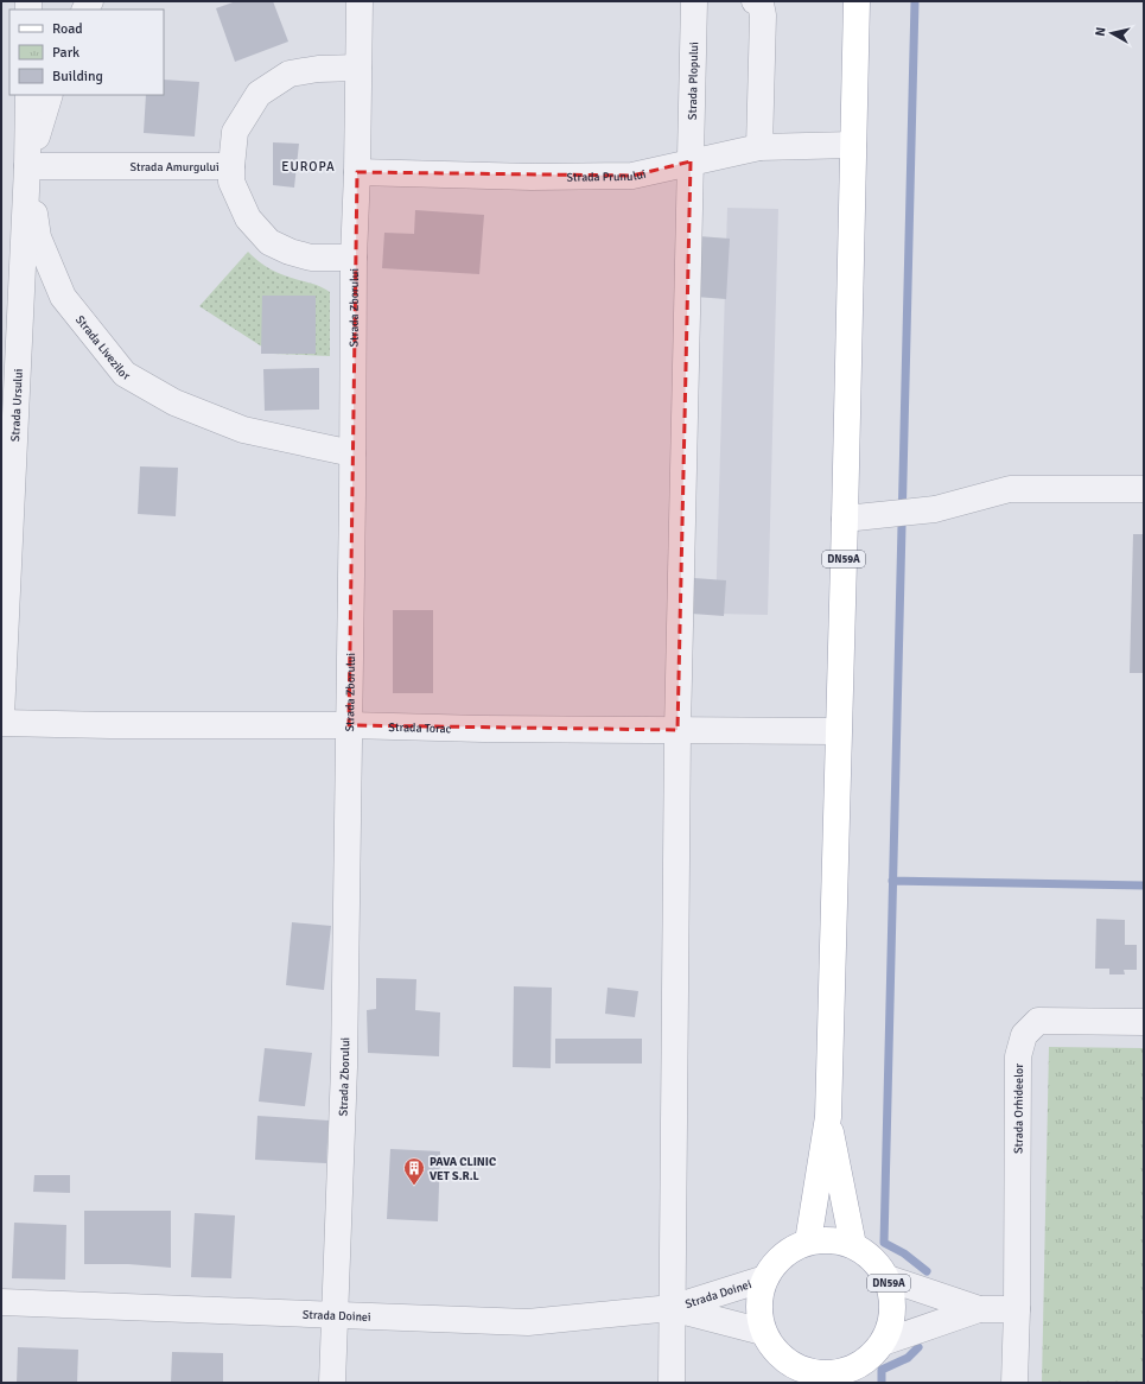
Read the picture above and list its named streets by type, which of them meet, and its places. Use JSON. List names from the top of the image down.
{
  "streets": {
    "main road": ["DN59A"],
    "street": [
      "Strada Plopului",
      "Strada Amurgului",
      "Strada Prunului",
      "Strada Zborului",
      "Strada Livezilor",
      "Strada Ursului",
      "Strada Torac",
      "Strada Orhideelor",
      "Strada Doinei"
    ]
  },
  "crossings": [
    ["Strada Plopului", "Strada Prunului"],
    ["Strada Plopului", "Strada Torac"],
    ["Strada Plopului", "Strada Doinei"],
    ["Strada Amurgului", "Strada Zborului"],
    ["Strada Amurgului", "Strada Livezilor"],
    ["Strada Amurgului", "Strada Ursului"],
    ["Strada Prunului", "Strada Zborului"],
    ["Strada Prunului", "DN59A"],
    ["Strada Zborului", "Strada Livezilor"],
    ["Strada Zborului", "Strada Torac"],
    ["Strada Zborului", "Strada Doinei"],
    ["Strada Livezilor", "Strada Ursului"],
    ["DN59A", "Strada Torac"],
    ["DN59A", "Strada Doinei"]
  ],
  "districts": ["EUROPA"],
  "places": {
    "building": ["PAVA CLINIC VET S.R.L"]
  },
  "legend": ["Road", "Park", "Building"],
  "north": "left"
}
